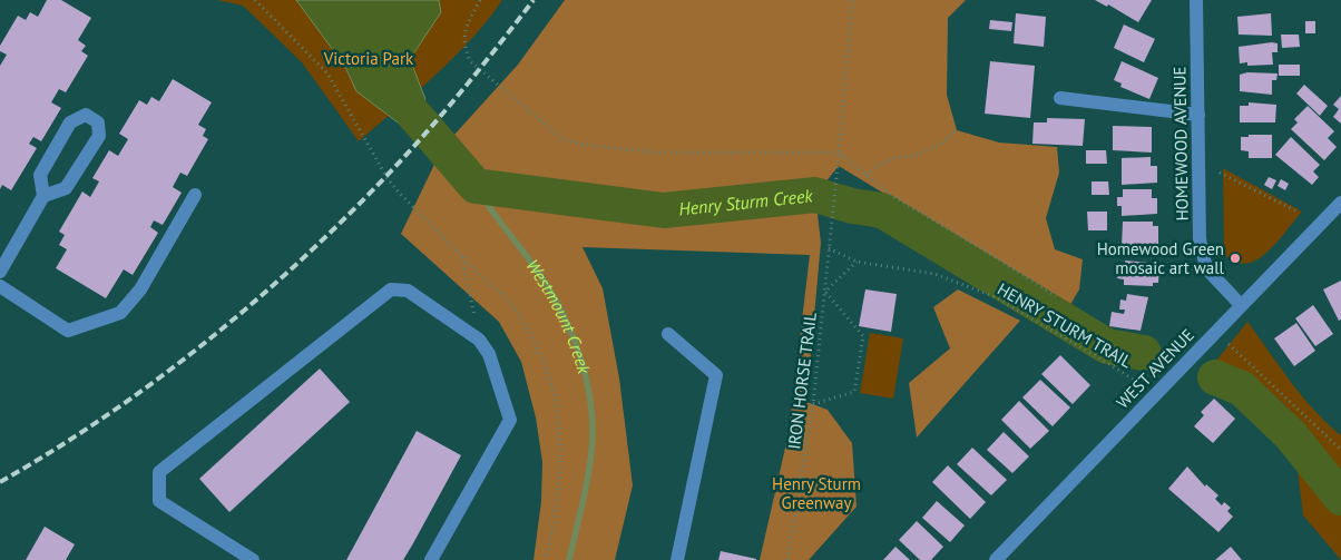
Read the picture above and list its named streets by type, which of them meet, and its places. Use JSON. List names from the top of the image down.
{
  "streets": {
    "street": ["HOMEWOOD AVENUE", "WEST AVENUE"],
    "path": ["HENRY STURM TRAIL", "IRON HORSE TRAIL"]
  },
  "crossings": [
    ["HOMEWOOD AVENUE", "WEST AVENUE"],
    ["HENRY STURM TRAIL", "WEST AVENUE"],
    ["HENRY STURM TRAIL", "IRON HORSE TRAIL"]
  ],
  "water": ["Henry Sturm Creek", "Westmount Creek"],
  "parks": ["Victoria Park", "Henry Sturm Greenway"],
  "places": ["Homewood Green mosaic art wall"]
}
